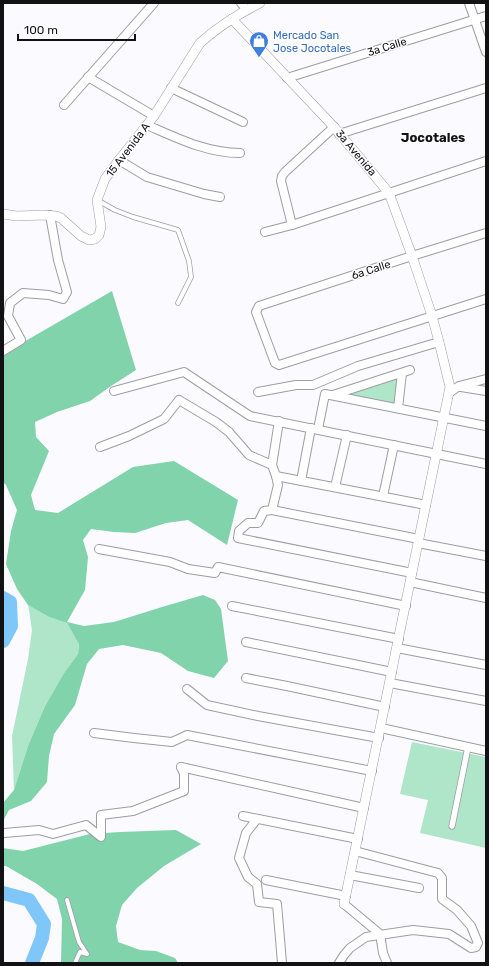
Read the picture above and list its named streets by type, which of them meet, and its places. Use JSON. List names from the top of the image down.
{
  "streets": {
    "street": [
      "3a Calle",
      "15 Avenida A",
      "3a Avenida",
      "6a Calle"
    ]
  },
  "crossings": [
    ["3a Calle", "3a Avenida"],
    ["15 Avenida A", "3a Avenida"],
    ["3a Avenida", "6a Calle"]
  ],
  "districts": ["Jocotales"],
  "places": {
    "shop": ["Mercado San Jose Jocotales"]
  },
  "scale_bar": "100 m"
}
